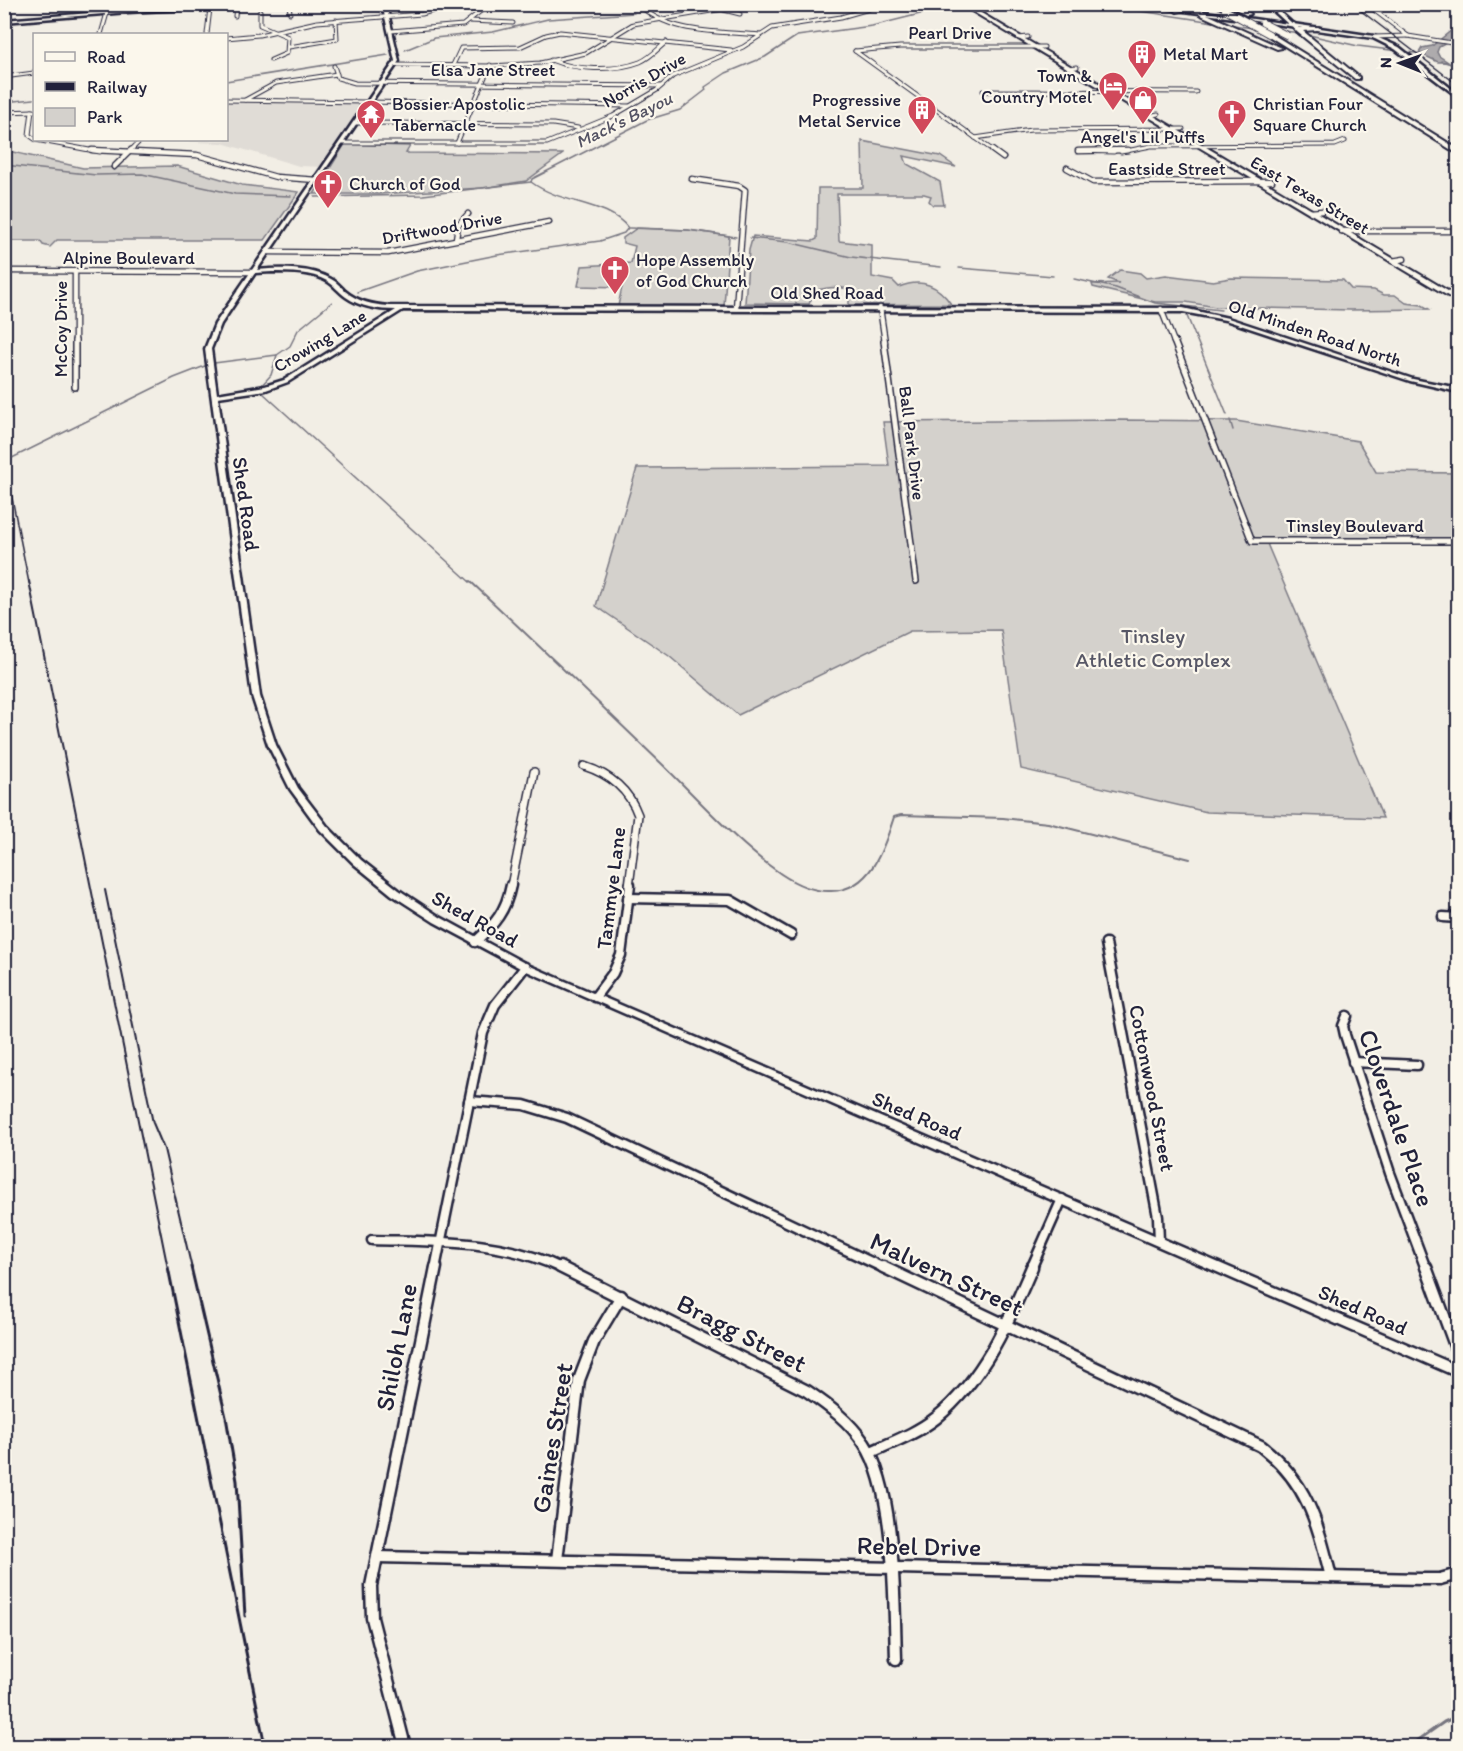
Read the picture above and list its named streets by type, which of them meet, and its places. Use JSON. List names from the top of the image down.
{
  "streets": {
    "main road": ["East Texas Street"],
    "street": [
      "Pearl Drive",
      "Elsa Jane Street",
      "Norris Drive",
      "Eastside Street",
      "Driftwood Drive",
      "Alpine Boulevard",
      "Old Shed Road",
      "McCoy Drive",
      "Old Minden Road North",
      "Crowing Lane",
      "Ball Park Drive",
      "Shed Road",
      "Tinsley Boulevard",
      "Tammye Lane",
      "Cottonwood Street",
      "Cloverdale Place",
      "Malvern Street",
      "Bragg Street",
      "Shiloh Lane",
      "Gaines Street",
      "Rebel Drive"
    ]
  },
  "crossings": [
    ["Pearl Drive", "East Texas Street"],
    ["Elsa Jane Street", "Norris Drive"],
    ["Elsa Jane Street", "Shed Road"],
    ["Norris Drive", "Shed Road"],
    ["Eastside Street", "East Texas Street"],
    ["Driftwood Drive", "Shed Road"],
    ["Alpine Boulevard", "Old Shed Road"],
    ["Alpine Boulevard", "McCoy Drive"],
    ["Alpine Boulevard", "Shed Road"],
    ["Old Shed Road", "Old Minden Road North"],
    ["Old Shed Road", "Crowing Lane"],
    ["Old Shed Road", "Ball Park Drive"],
    ["Old Shed Road", "Shed Road"],
    ["Old Shed Road", "Tinsley Boulevard"],
    ["Old Minden Road North", "Tinsley Boulevard"],
    ["Crowing Lane", "Shed Road"],
    ["Shed Road", "Tammye Lane"],
    ["Shed Road", "Cottonwood Street"],
    ["Shed Road", "Cloverdale Place"],
    ["Shed Road", "Shiloh Lane"],
    ["Malvern Street", "Shiloh Lane"],
    ["Malvern Street", "Rebel Drive"],
    ["Bragg Street", "Shiloh Lane"],
    ["Bragg Street", "Gaines Street"],
    ["Bragg Street", "Rebel Drive"],
    ["Shiloh Lane", "Rebel Drive"],
    ["Gaines Street", "Rebel Drive"]
  ],
  "water": ["Mack's Bayou"],
  "parks": ["Tinsley Athletic Complex"],
  "places": {
    "building": ["Metal Mart", "Progressive Metal Service"],
    "hotel": ["Town & Country Motel"],
    "shop": ["Angel's Lil Puffs"],
    "temple": ["Bossier Apostolic Tabernacle"],
    "church": ["Christian Four Square Church", "Church of God", "Hope Assembly of God Church"]
  },
  "legend": ["Road", "Railway", "Park"],
  "north": "left"
}
